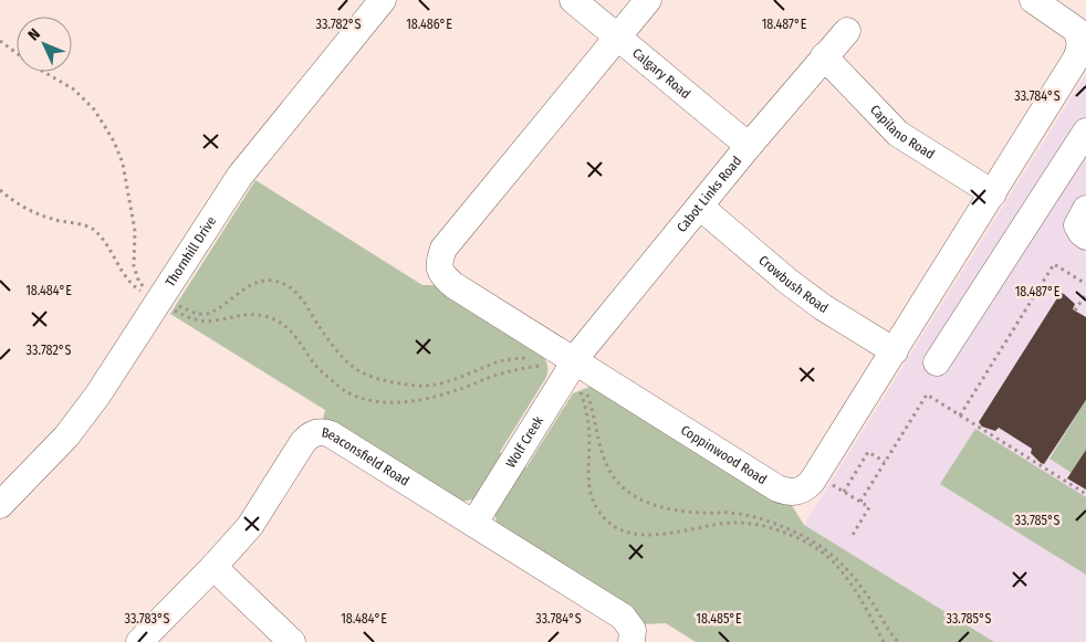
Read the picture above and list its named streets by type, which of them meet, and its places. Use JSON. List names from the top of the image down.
{
  "streets": {
    "street": [
      "Calgary Road",
      "Capilano Road",
      "Cabot Links Road",
      "Thornhill Drive",
      "Crowbush Road",
      "Wolf Creek",
      "Coppinwood Road",
      "Beaconsfield Road"
    ]
  },
  "crossings": [
    ["Calgary Road", "Cabot Links Road"],
    ["Calgary Road", "Coppinwood Road"],
    ["Capilano Road", "Cabot Links Road"],
    ["Capilano Road", "Coppinwood Road"],
    ["Cabot Links Road", "Crowbush Road"],
    ["Cabot Links Road", "Wolf Creek"],
    ["Cabot Links Road", "Coppinwood Road"],
    ["Crowbush Road", "Coppinwood Road"],
    ["Wolf Creek", "Coppinwood Road"],
    ["Wolf Creek", "Beaconsfield Road"]
  ],
  "north": "top left",
  "coordinates": [
    "18.486°E",
    "18.487°E",
    "33.782°S",
    "33.784°S",
    "18.484°E",
    "33.785°S",
    "33.783°S",
    "18.485°E"
  ]
}
